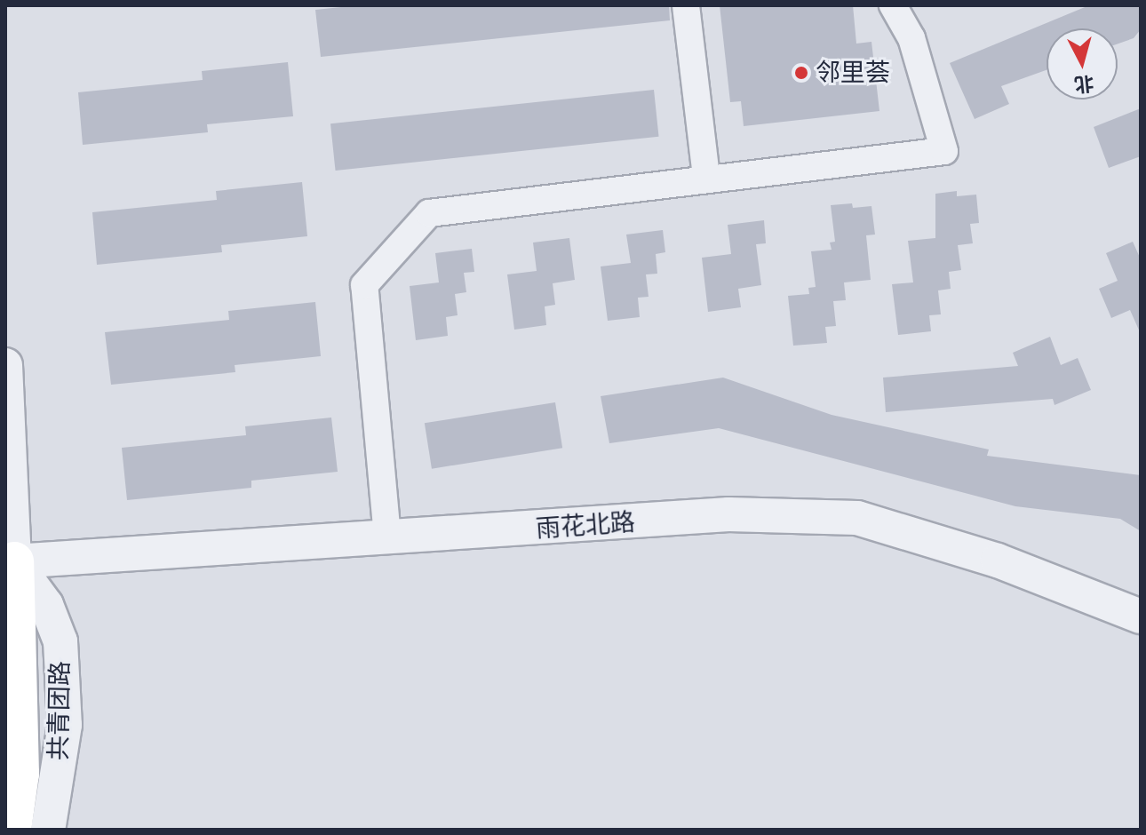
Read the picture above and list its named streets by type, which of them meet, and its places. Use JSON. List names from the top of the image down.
{
  "streets": {
    "street": ["雨花北路", "共青团路"]
  },
  "crossings": [
    ["雨花北路", "共青团路"]
  ],
  "places": ["邻里荟"],
  "north": "bottom"
}
